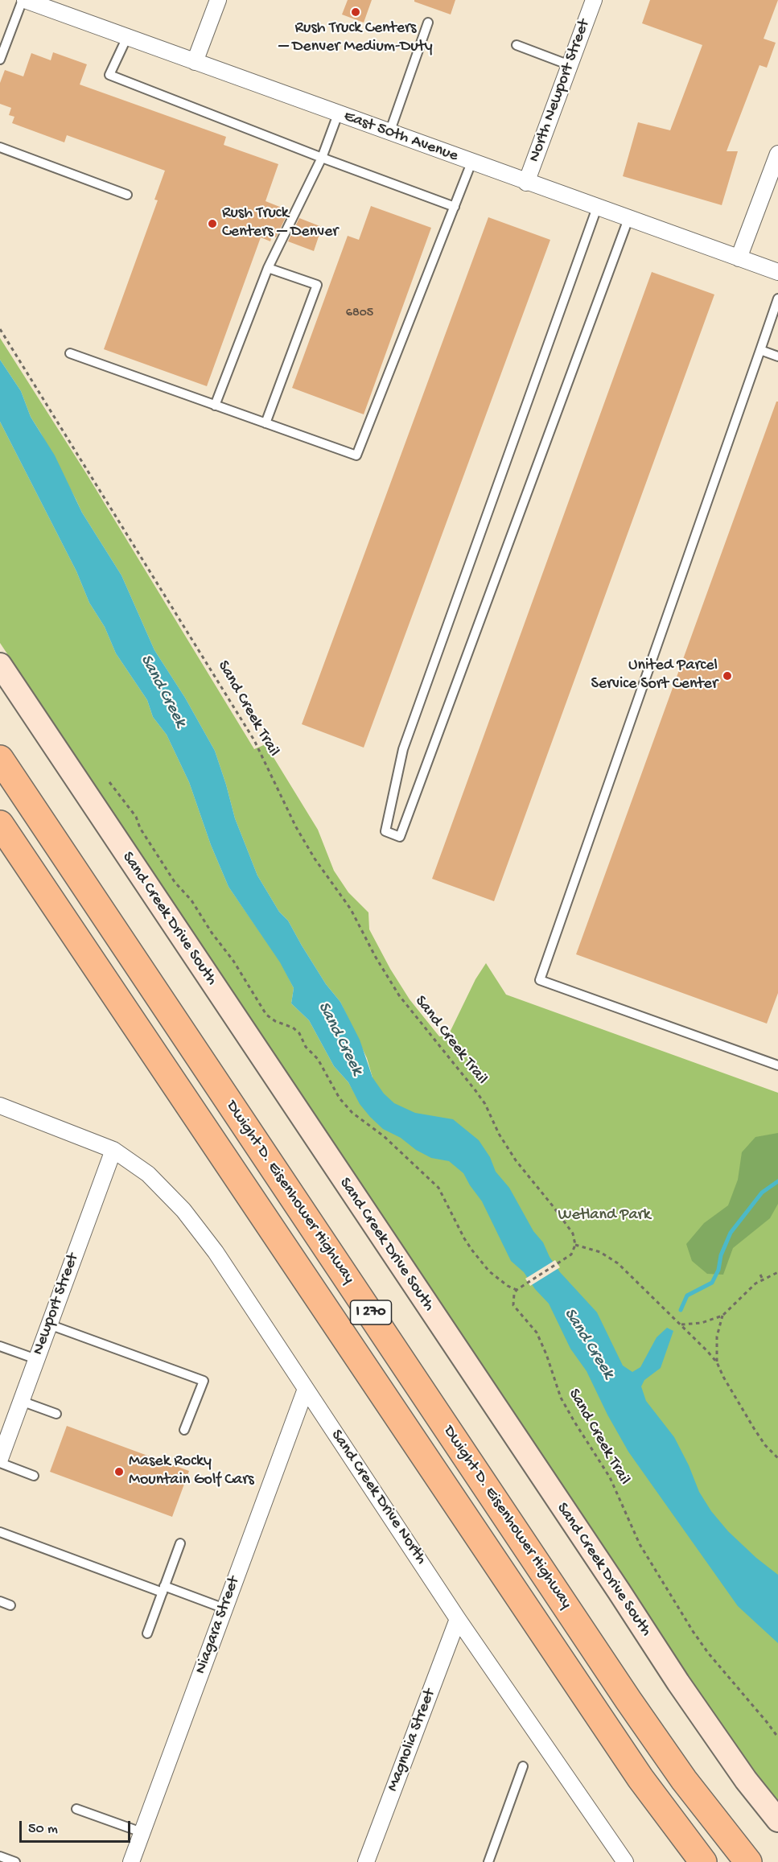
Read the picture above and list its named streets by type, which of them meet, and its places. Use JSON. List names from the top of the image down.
{
  "streets": {
    "highway": ["Dwight D. Eisenhower Highway", "I 270"],
    "main road": ["Sand Creek Drive South"],
    "street": [
      "North Newport Street",
      "East 50th Avenue",
      "Newport Street",
      "Sand Creek Drive North",
      "Niagara Street",
      "Magnolia Street"
    ],
    "path": ["Sand Creek Trail"]
  },
  "crossings": [
    ["North Newport Street", "East 50th Avenue"],
    ["Newport Street", "Sand Creek Drive North"],
    ["Sand Creek Drive North", "Niagara Street"],
    ["Sand Creek Drive North", "Magnolia Street"]
  ],
  "water": ["Sand Creek"],
  "parks": ["Wetland Park"],
  "places": [
    "Rush Truck Centers – Denver Medium-Duty",
    "Rush Truck Centers – Denver",
    "United Parcel Service Sort Center",
    "Masek Rocky Mountain Golf Cars"
  ],
  "house_numbers": ["6805"],
  "scale_bar": "50 m"
}
